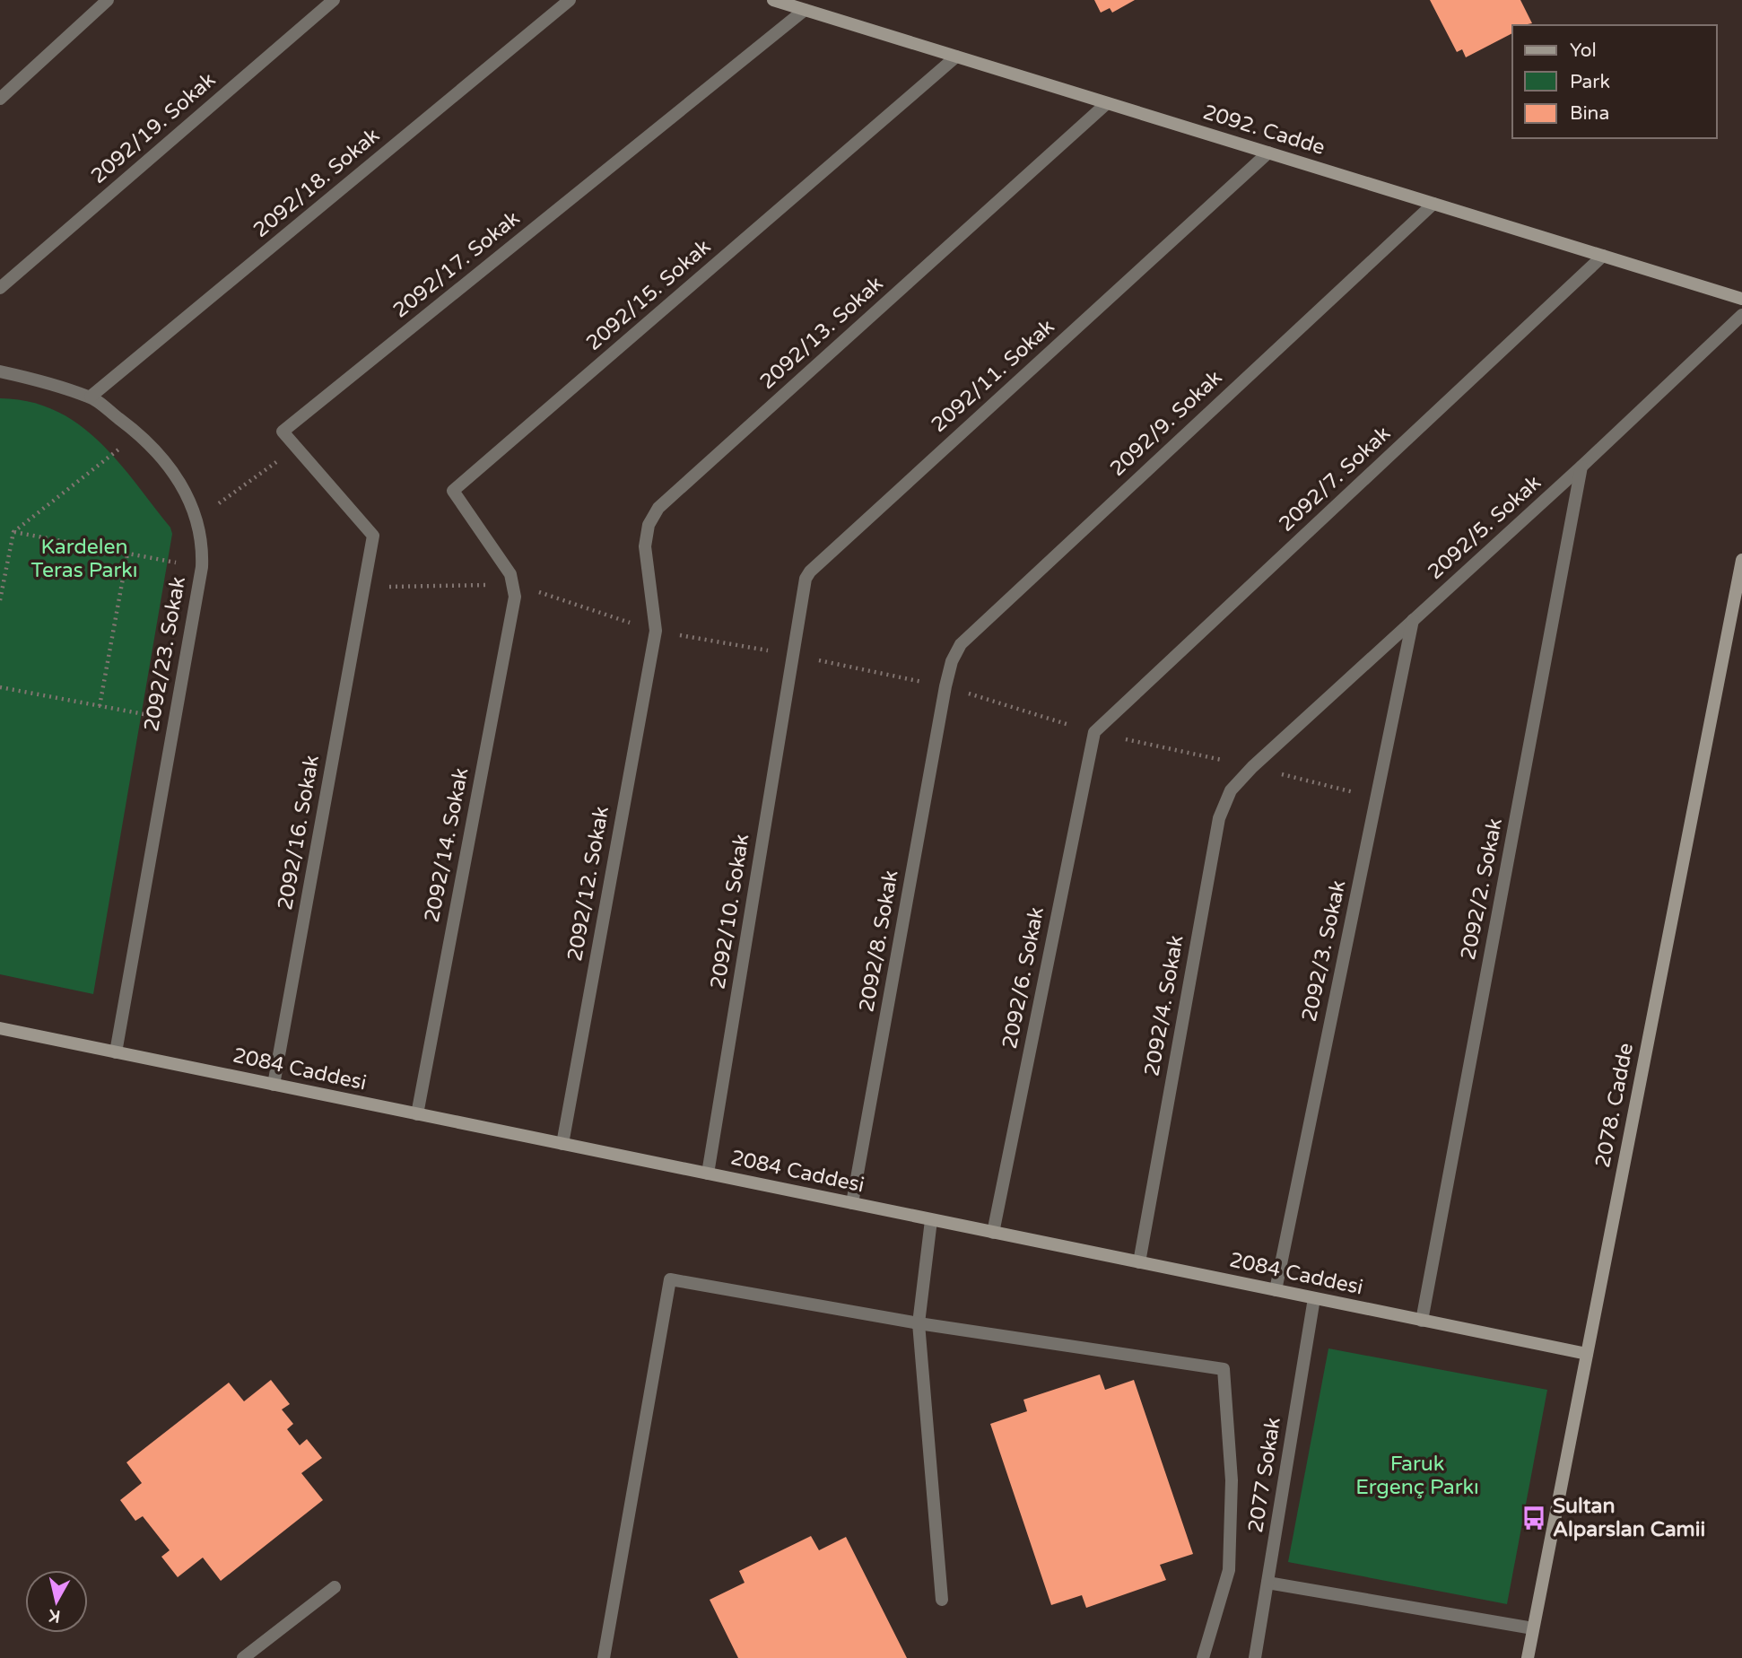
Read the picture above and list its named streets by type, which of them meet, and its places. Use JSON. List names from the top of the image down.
{
  "streets": {
    "street": [
      "2092/19. Sokak",
      "2092. Cadde",
      "2092/18. Sokak",
      "2092/17. Sokak",
      "2092/15. Sokak",
      "2092/13. Sokak",
      "2092/11. Sokak",
      "2092/9. Sokak",
      "2092/7. Sokak",
      "2092/5. Sokak",
      "2092/23. Sokak",
      "2092/16. Sokak",
      "2092/14. Sokak",
      "2092/12. Sokak",
      "2092/2. Sokak",
      "2092/10. Sokak",
      "2092/8. Sokak",
      "2092/3. Sokak",
      "2092/6. Sokak",
      "2092/4. Sokak",
      "2084 Caddesi",
      "2078. Cadde",
      "2077 Sokak"
    ]
  },
  "crossings": [
    ["2092. Cadde", "2092/17. Sokak"],
    ["2092. Cadde", "2092/15. Sokak"],
    ["2092. Cadde", "2092/13. Sokak"],
    ["2092. Cadde", "2092/11. Sokak"],
    ["2092. Cadde", "2092/9. Sokak"],
    ["2092. Cadde", "2092/7. Sokak"],
    ["2092/18. Sokak", "2092/23. Sokak"],
    ["2092/17. Sokak", "2092/16. Sokak"],
    ["2092/15. Sokak", "2092/14. Sokak"],
    ["2092/13. Sokak", "2092/12. Sokak"],
    ["2092/11. Sokak", "2092/10. Sokak"],
    ["2092/9. Sokak", "2092/8. Sokak"],
    ["2092/7. Sokak", "2092/6. Sokak"],
    ["2092/5. Sokak", "2092/2. Sokak"],
    ["2092/5. Sokak", "2092/3. Sokak"],
    ["2092/5. Sokak", "2092/4. Sokak"],
    ["2092/23. Sokak", "2084 Caddesi"],
    ["2092/16. Sokak", "2084 Caddesi"],
    ["2092/14. Sokak", "2084 Caddesi"],
    ["2092/12. Sokak", "2084 Caddesi"],
    ["2092/2. Sokak", "2084 Caddesi"],
    ["2092/10. Sokak", "2084 Caddesi"],
    ["2092/8. Sokak", "2084 Caddesi"],
    ["2092/3. Sokak", "2084 Caddesi"],
    ["2092/6. Sokak", "2084 Caddesi"],
    ["2092/4. Sokak", "2084 Caddesi"],
    ["2084 Caddesi", "2078. Cadde"],
    ["2084 Caddesi", "2077 Sokak"]
  ],
  "parks": ["Kardelen Teras Parkı", "Faruk Ergenç Parkı"],
  "places": {
    "bus stop": ["Sultan Alparslan Camii"]
  },
  "legend": ["Yol", "Park", "Bina"],
  "north": "bottom"
}
